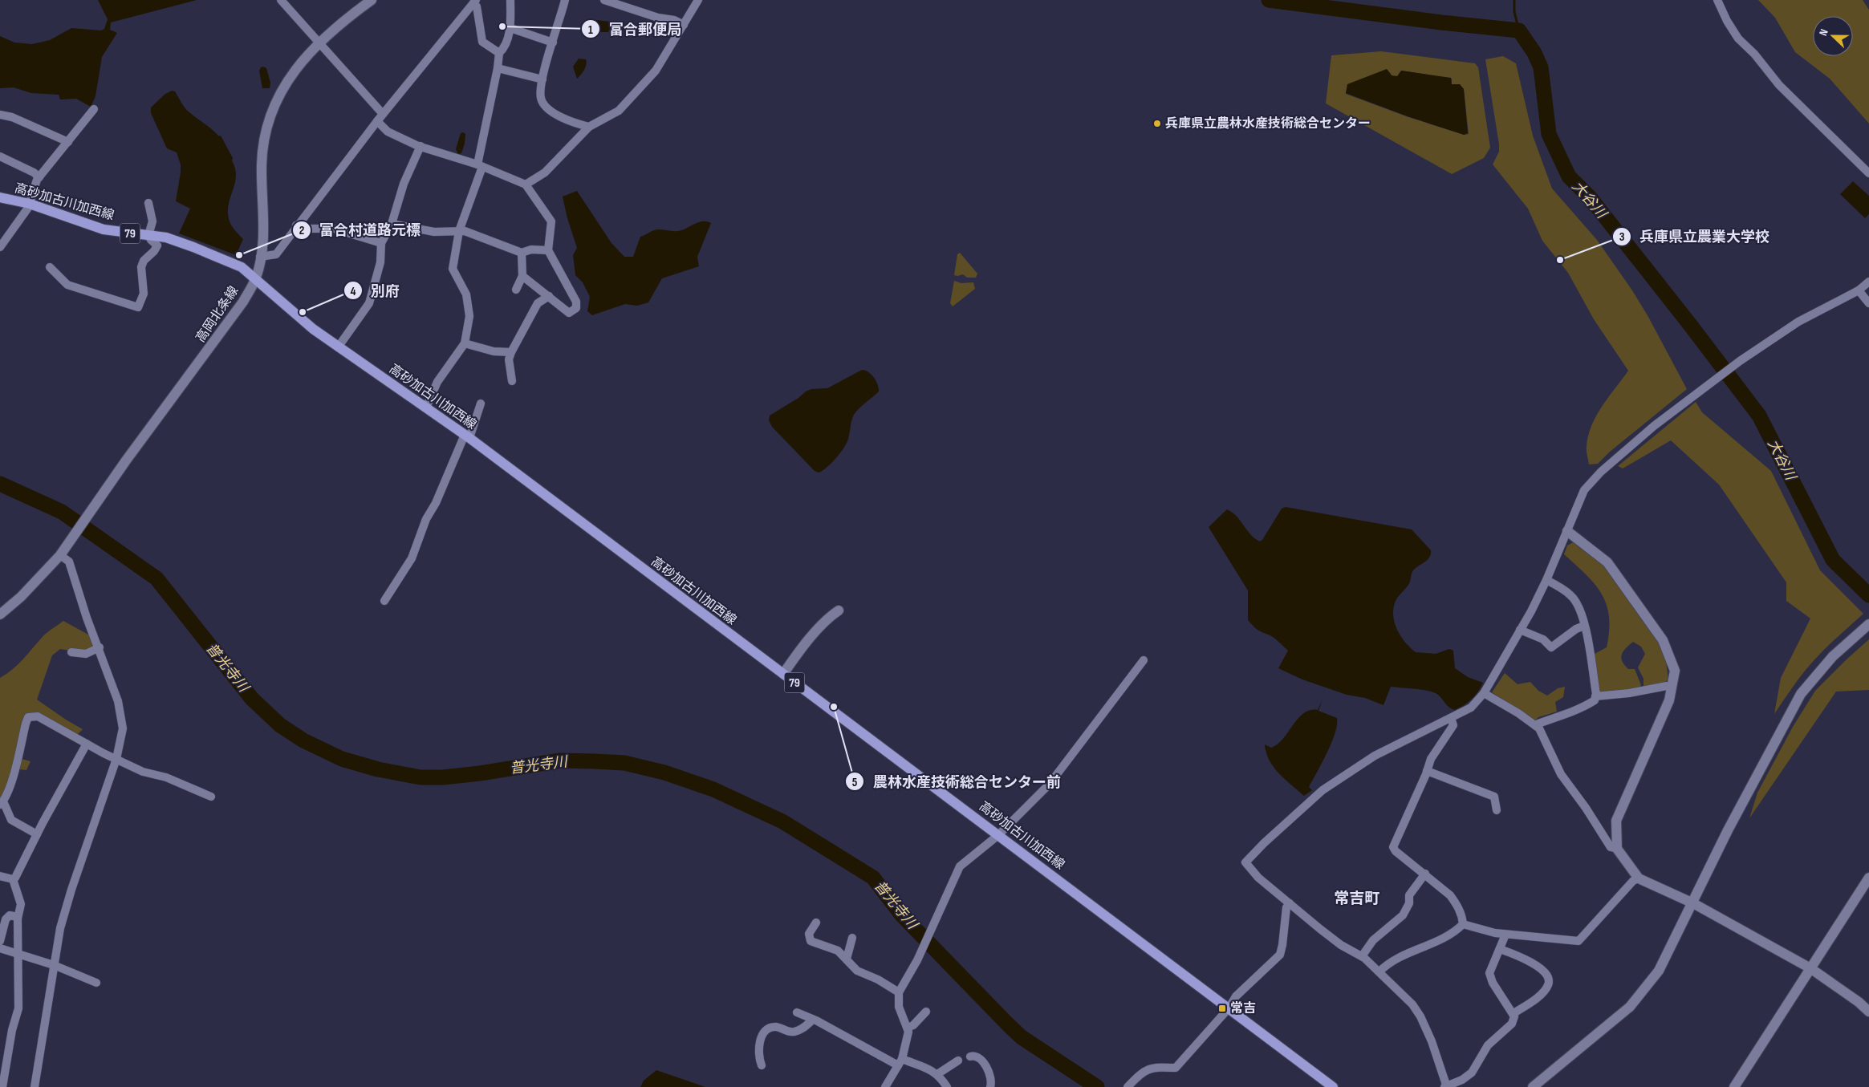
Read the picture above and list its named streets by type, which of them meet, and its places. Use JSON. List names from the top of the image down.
{
  "streets": {
    "main road": ["高砂加古川加西線", "79"],
    "street": ["高岡北条線"]
  },
  "crossings": [
    ["高砂加古川加西線", "高岡北条線"]
  ],
  "districts": ["常吉町"],
  "water": ["大谷川", "普光寺川"],
  "places": {
    "other": [
      "富合郵便局",
      "兵庫県立農林水産技術総合センター",
      "富合村道路元標",
      "兵庫県立農業大学校",
      "別府",
      "農林水産技術総合センター前"
    ],
    "transit": ["常吉"]
  },
  "north": "left"
}
